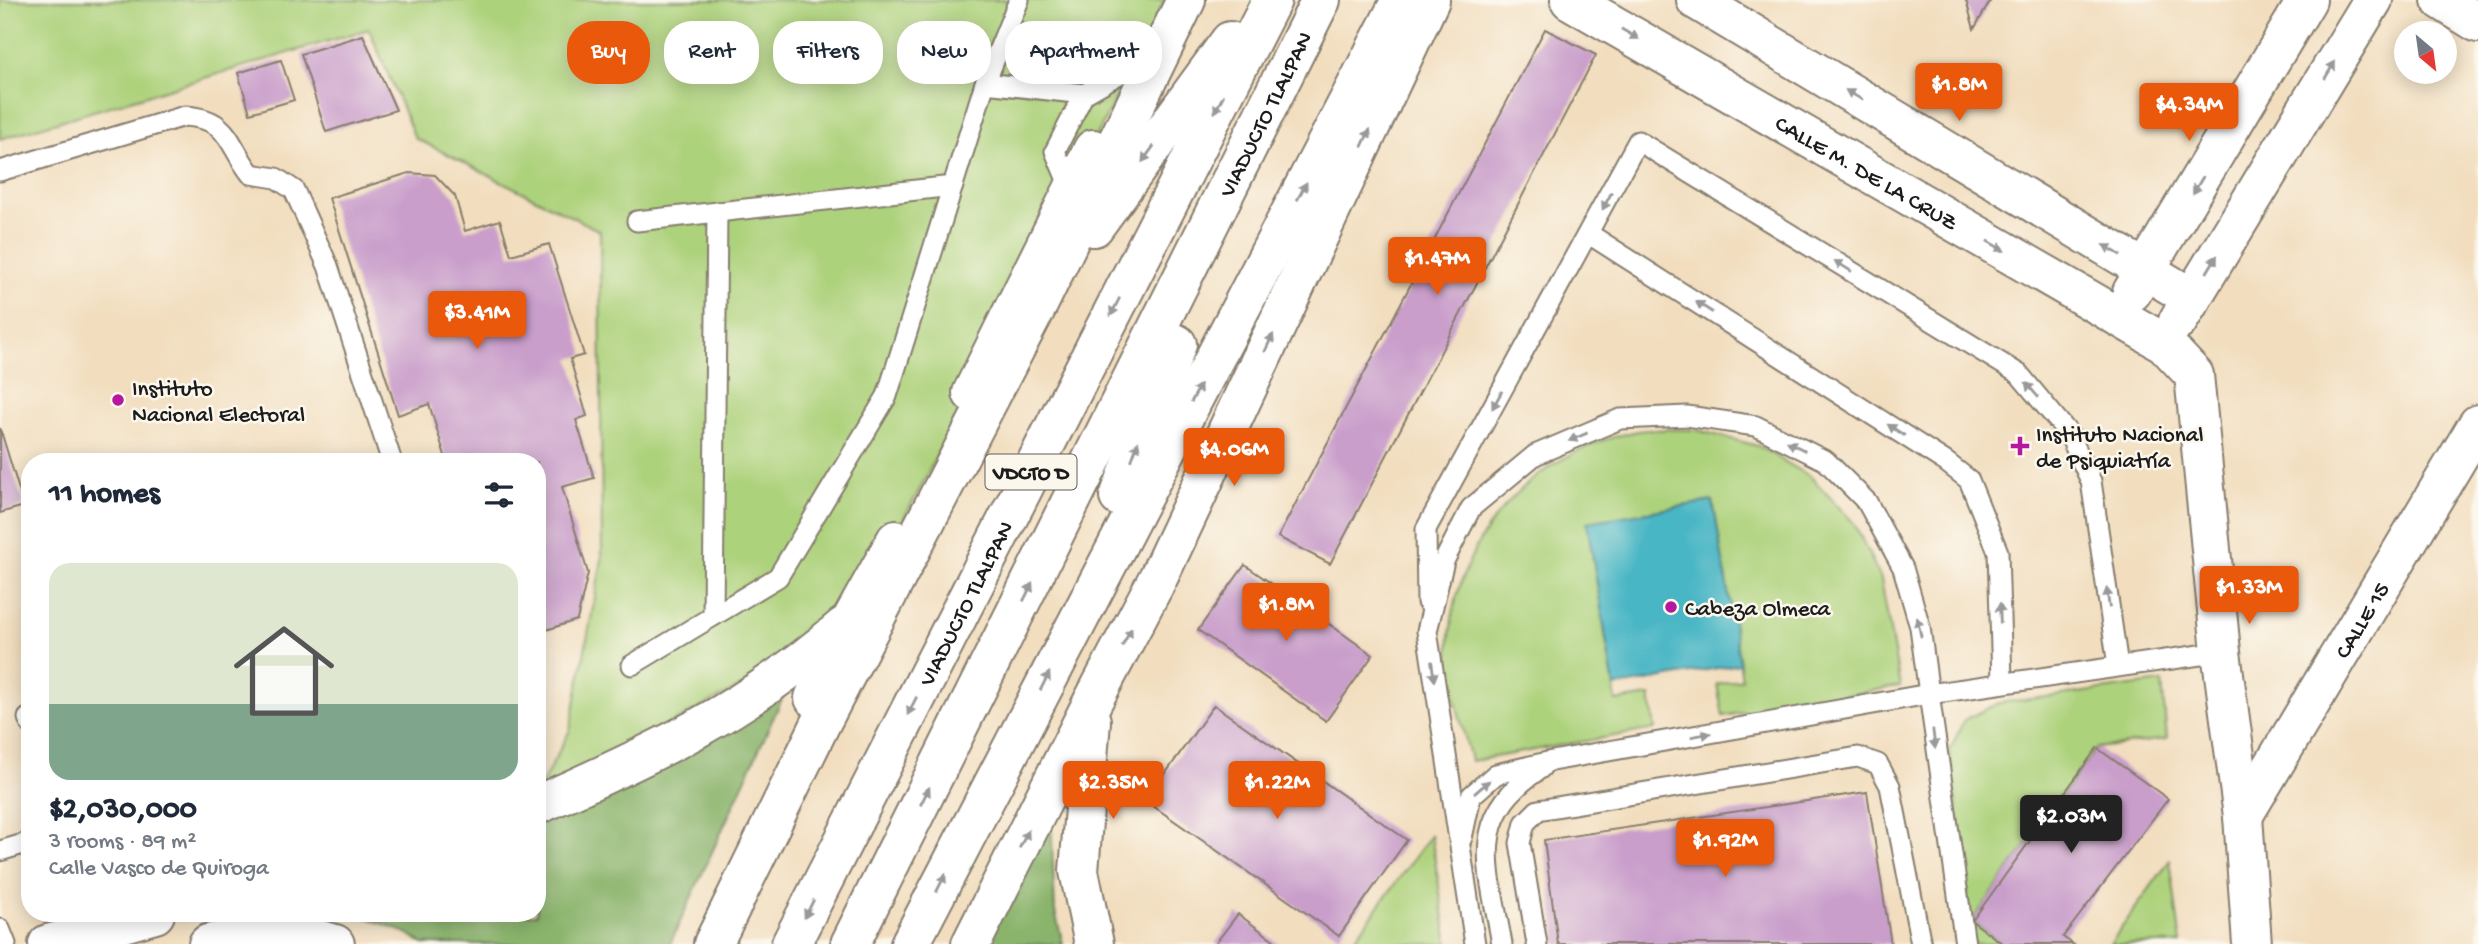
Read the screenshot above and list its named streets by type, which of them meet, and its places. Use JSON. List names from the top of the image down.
{
  "streets": {
    "main road": [
      "VIADUCTO TLALPAN",
      "CALLE M. DE LA CRUZ",
      "VDCTO D",
      "CALLE 15"
    ]
  },
  "crossings": [
    ["CALLE M. DE LA CRUZ", "CALLE 15"]
  ],
  "places": {
    "other": ["Instituto Nacional Electoral", "Cabeza Olmeca"],
    "health": ["Instituto Nacional de Psiquiatría"]
  },
  "north": "bottom right",
  "page": {
    "chip": [
      "Buy",
      "Rent",
      "Filters",
      "New",
      "Apartment"
    ],
    "price": [
      "$1.8M",
      "$4.34M",
      "$1.47M",
      "$3.41M",
      "$4.06M",
      "$1.33M",
      "$1.8M",
      "$2.35M",
      "$1.22M",
      "$2.03M",
      "$1.92M"
    ],
    "heading": "11 homes",
    "list": [
      {
        "name": "$2,030,000",
        "note": "3 rooms · 89 m² · Calle Vasco de Quiroga"
      }
    ]
  }
}
